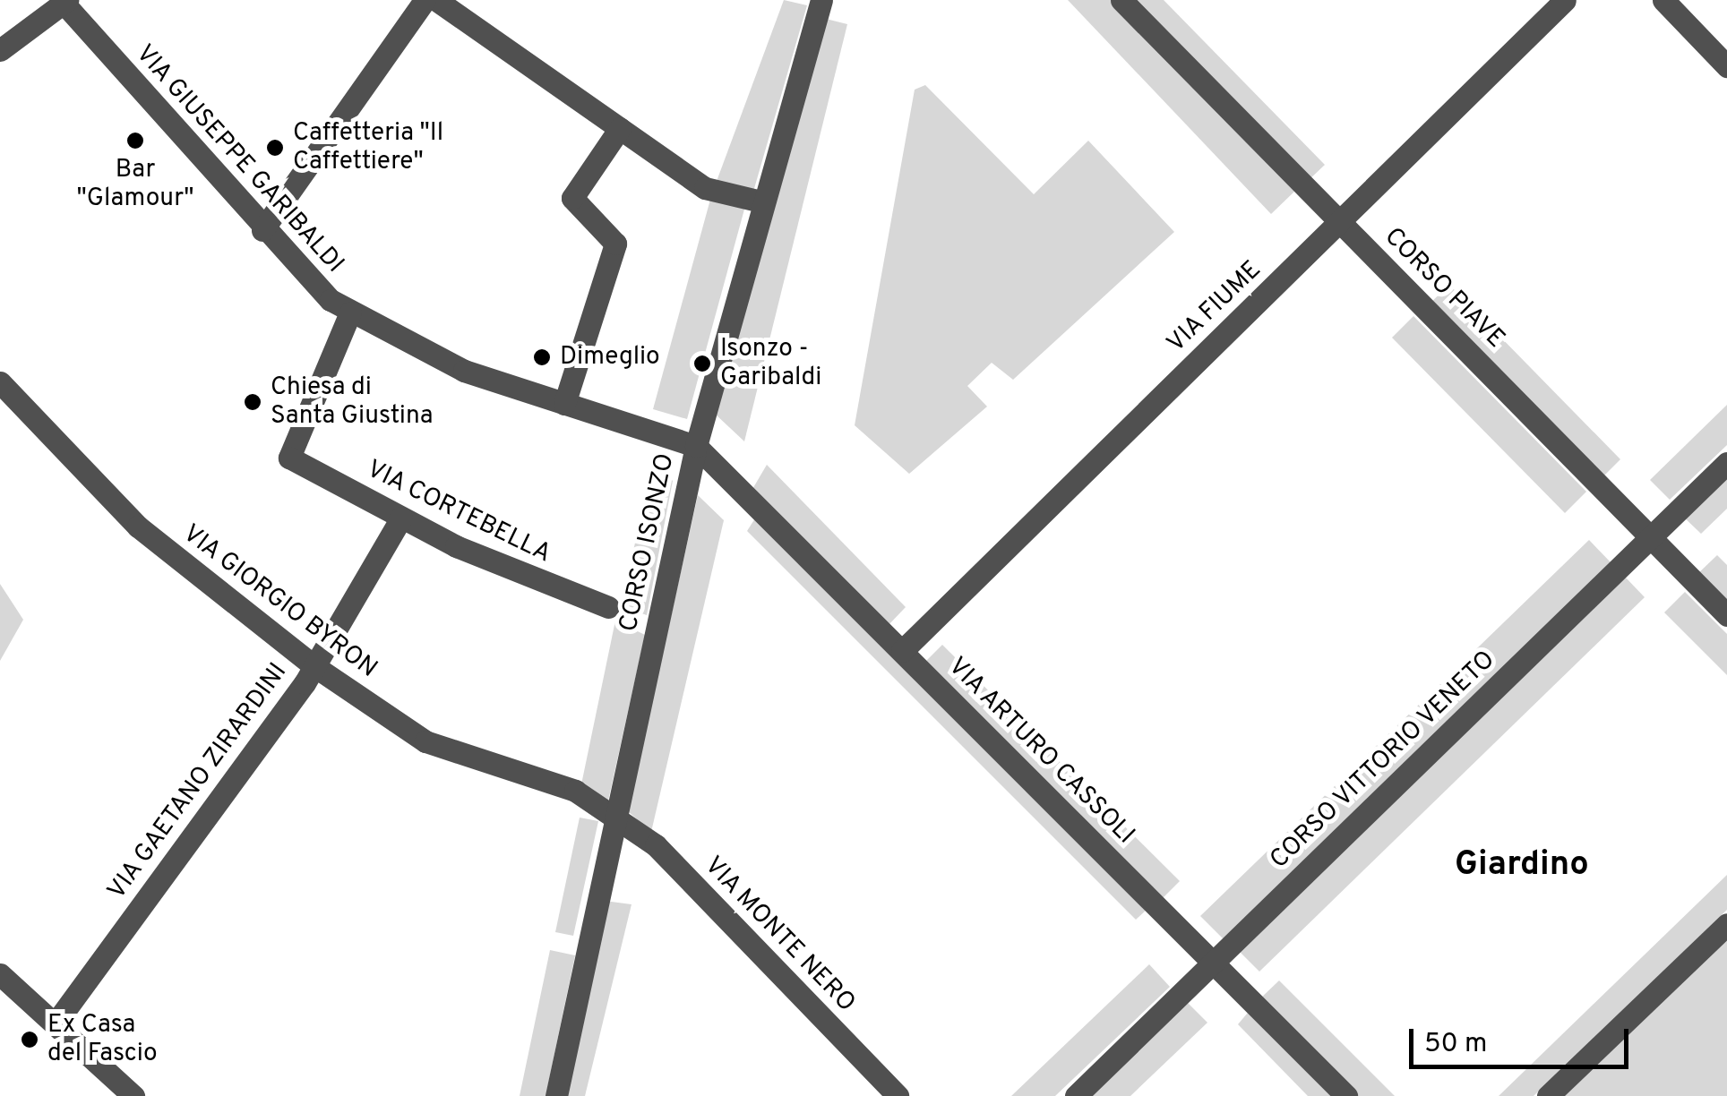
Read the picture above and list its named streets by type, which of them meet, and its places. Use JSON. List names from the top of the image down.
{
  "streets": {
    "street": [
      "VIA GIUSEPPE GARIBALDI",
      "CORSO PIAVE",
      "VIA FIUME",
      "VIA CORTEBELLA",
      "CORSO ISONZO",
      "VIA GIORGIO BYRON",
      "VIA ARTURO CASSOLI",
      "CORSO VITTORIO VENETO",
      "VIA GAETANO ZIRARDINI",
      "VIA MONTE NERO"
    ]
  },
  "crossings": [
    ["VIA GIUSEPPE GARIBALDI", "VIA CORTEBELLA"],
    ["VIA GIUSEPPE GARIBALDI", "CORSO ISONZO"],
    ["VIA GIUSEPPE GARIBALDI", "VIA ARTURO CASSOLI"],
    ["CORSO PIAVE", "VIA FIUME"],
    ["CORSO PIAVE", "CORSO VITTORIO VENETO"],
    ["VIA FIUME", "VIA ARTURO CASSOLI"],
    ["VIA CORTEBELLA", "VIA GAETANO ZIRARDINI"],
    ["CORSO ISONZO", "VIA GIORGIO BYRON"],
    ["CORSO ISONZO", "VIA ARTURO CASSOLI"],
    ["CORSO ISONZO", "VIA MONTE NERO"],
    ["VIA GIORGIO BYRON", "VIA GAETANO ZIRARDINI"],
    ["VIA GIORGIO BYRON", "VIA MONTE NERO"],
    ["VIA ARTURO CASSOLI", "CORSO VITTORIO VENETO"]
  ],
  "districts": ["Giardino"],
  "places": [
    "Bar \"Glamour\"",
    "Caffetteria \"Il Caffettiere\"",
    "Dimeglio",
    "Isonzo - Garibaldi",
    "Chiesa di Santa Giustina",
    "Ex Casa del Fascio"
  ],
  "scale_bar": "50 m"
}
